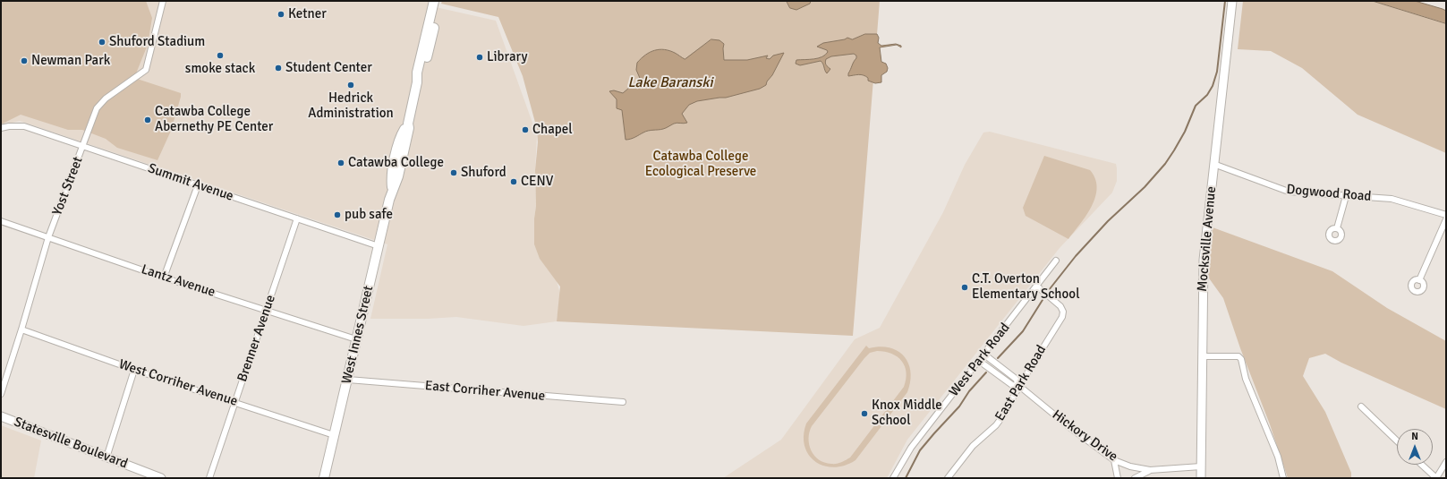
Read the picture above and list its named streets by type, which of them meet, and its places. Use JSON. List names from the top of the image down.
{
  "streets": {
    "main road": ["West Innes Street"],
    "street": [
      "Summit Avenue",
      "Yost Street",
      "Dogwood Road",
      "Mocksville Avenue",
      "Lantz Avenue",
      "Brenner Avenue",
      "West Park Road",
      "West Corriher Avenue",
      "East Park Road",
      "East Corriher Avenue",
      "Hickory Drive",
      "Statesville Boulevard"
    ]
  },
  "crossings": [
    ["Summit Avenue", "Yost Street"],
    ["Summit Avenue", "West Innes Street"],
    ["Summit Avenue", "Brenner Avenue"],
    ["Yost Street", "Lantz Avenue"],
    ["Yost Street", "West Corriher Avenue"],
    ["Dogwood Road", "Mocksville Avenue"],
    ["Mocksville Avenue", "Hickory Drive"],
    ["Lantz Avenue", "West Innes Street"],
    ["Lantz Avenue", "Brenner Avenue"],
    ["West Innes Street", "West Corriher Avenue"],
    ["West Innes Street", "East Corriher Avenue"],
    ["Brenner Avenue", "West Corriher Avenue"],
    ["West Park Road", "East Park Road"],
    ["West Park Road", "Hickory Drive"],
    ["East Park Road", "Hickory Drive"]
  ],
  "water": ["Lake Baranski"],
  "parks": ["Catawba College Ecological Preserve"],
  "places": [
    "Ketner",
    "Shuford Stadium",
    "smoke stack",
    "Library",
    "Newman Park",
    "Student Center",
    "Hedrick Administration",
    "Catawba College Abernethy PE Center",
    "Chapel",
    "Catawba College",
    "Shuford",
    "CENV",
    "pub safe",
    "C.T. Overton Elementary School",
    "Knox Middle School"
  ],
  "north": "top"
}
